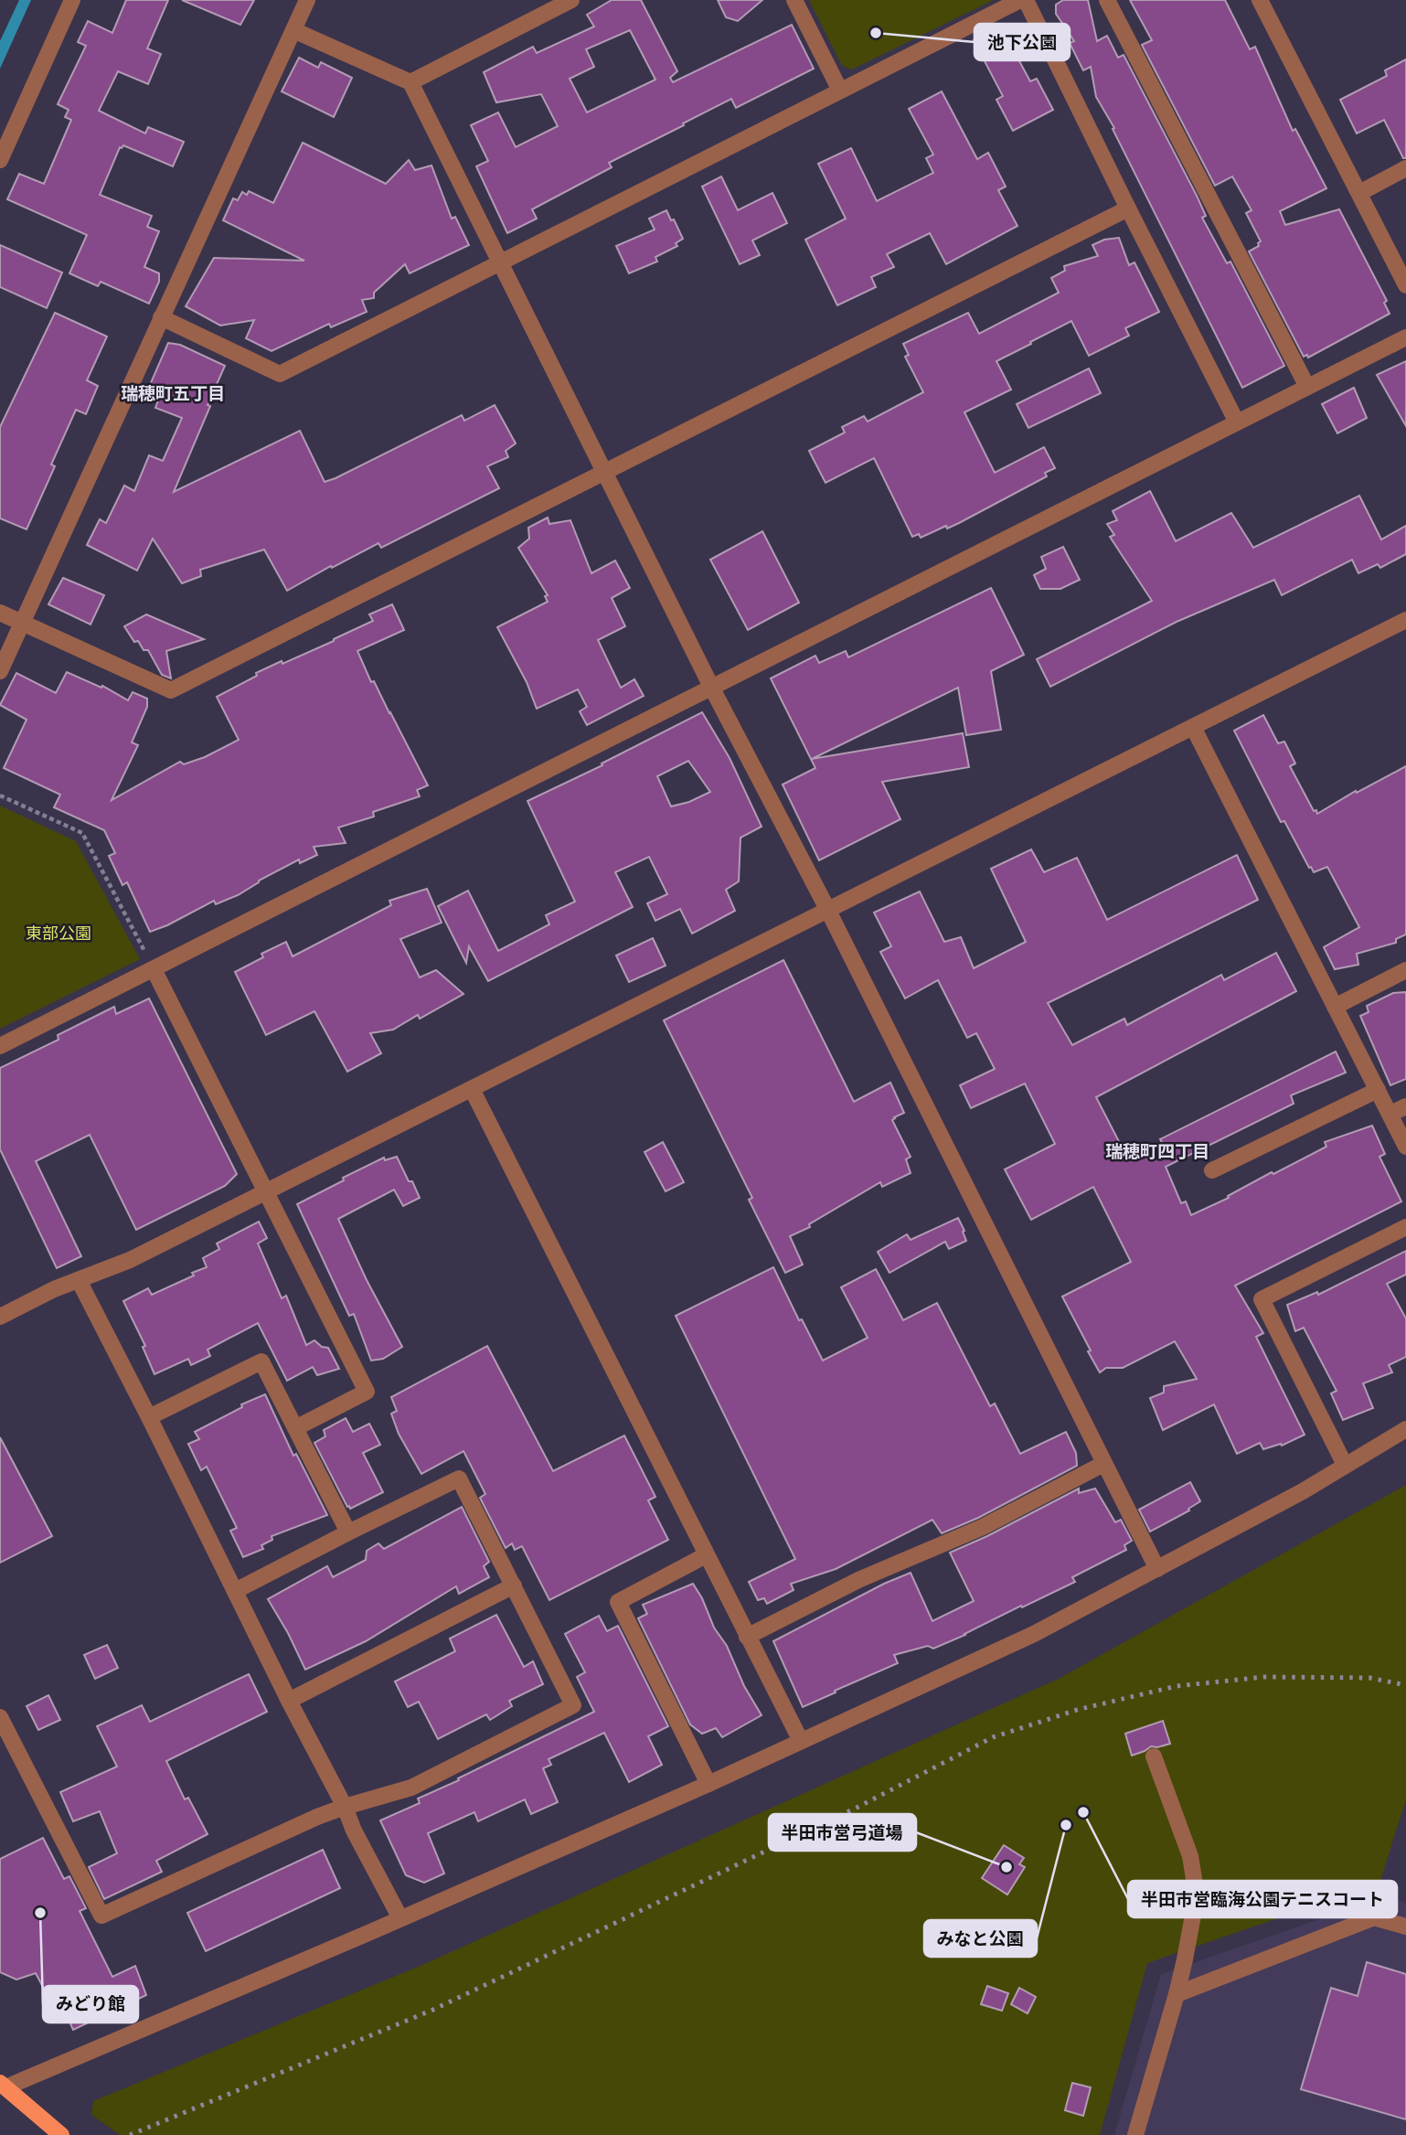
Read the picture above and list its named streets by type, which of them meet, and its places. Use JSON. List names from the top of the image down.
{
  "districts": ["瑞穂町五丁目", "瑞穂町四丁目"],
  "parks": ["東部公園"],
  "places": [
    "池下公園",
    "半田市営臨海公園テニスコート",
    "みなと公園",
    "半田市営弓道場",
    "みどり館"
  ]
}
